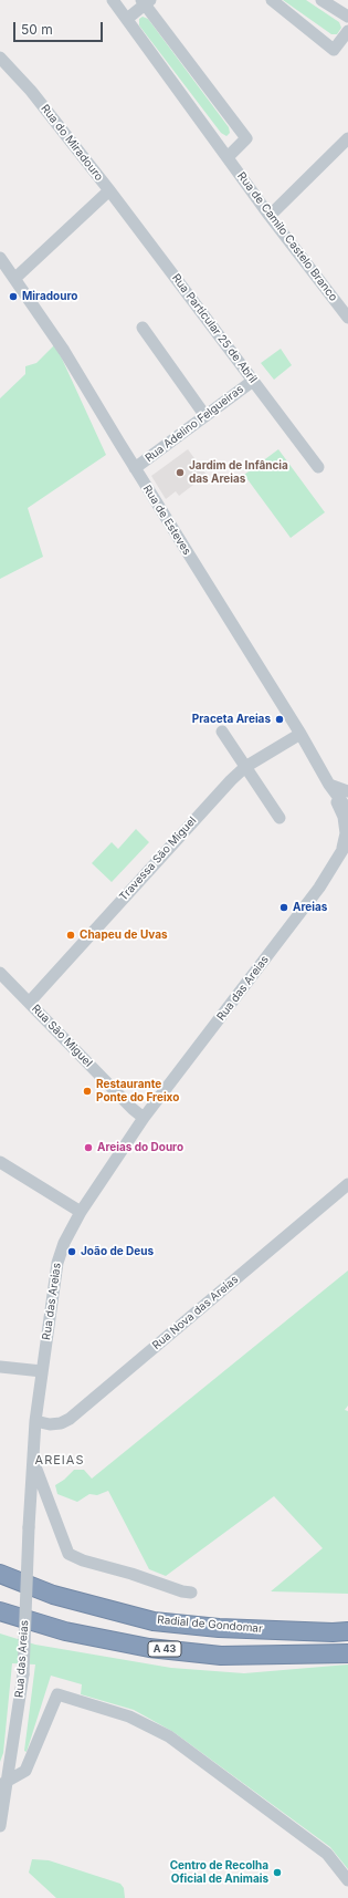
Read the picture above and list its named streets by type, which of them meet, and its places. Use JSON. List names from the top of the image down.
{
  "streets": {
    "highway": ["Radial de Gondomar", "A 43"],
    "street": [
      "Rua do Miradouro",
      "Rua de Camilo Castelo Branco",
      "Rua Particular 25 de Abril",
      "Rua Adelino Felgueiras",
      "Rua de Esteves",
      "Travessa São Miguel",
      "Rua das Areias",
      "Rua São Miguel",
      "Rua Nova das Areias"
    ]
  },
  "crossings": [
    ["Rua do Miradouro", "Rua Particular 25 de Abril"],
    ["Rua do Miradouro", "Rua de Esteves"],
    ["Rua Particular 25 de Abril", "Rua Adelino Felgueiras"],
    ["Rua Adelino Felgueiras", "Rua de Esteves"],
    ["Rua de Esteves", "Travessa São Miguel"],
    ["Rua de Esteves", "Rua das Areias"],
    ["Travessa São Miguel", "Rua São Miguel"],
    ["Rua das Areias", "Rua São Miguel"],
    ["Rua das Areias", "Rua Nova das Areias"]
  ],
  "districts": ["AREIAS"],
  "places": [
    "Miradouro",
    "Jardim de Infância das Areias",
    "Praceta Areias",
    "Areias",
    "Chapeu de Uvas",
    "Restaurante Ponte do Freixo",
    "Areias do Douro",
    "João de Deus",
    "Centro de Recolha Oficial de Animais"
  ],
  "scale_bar": "50 m"
}
